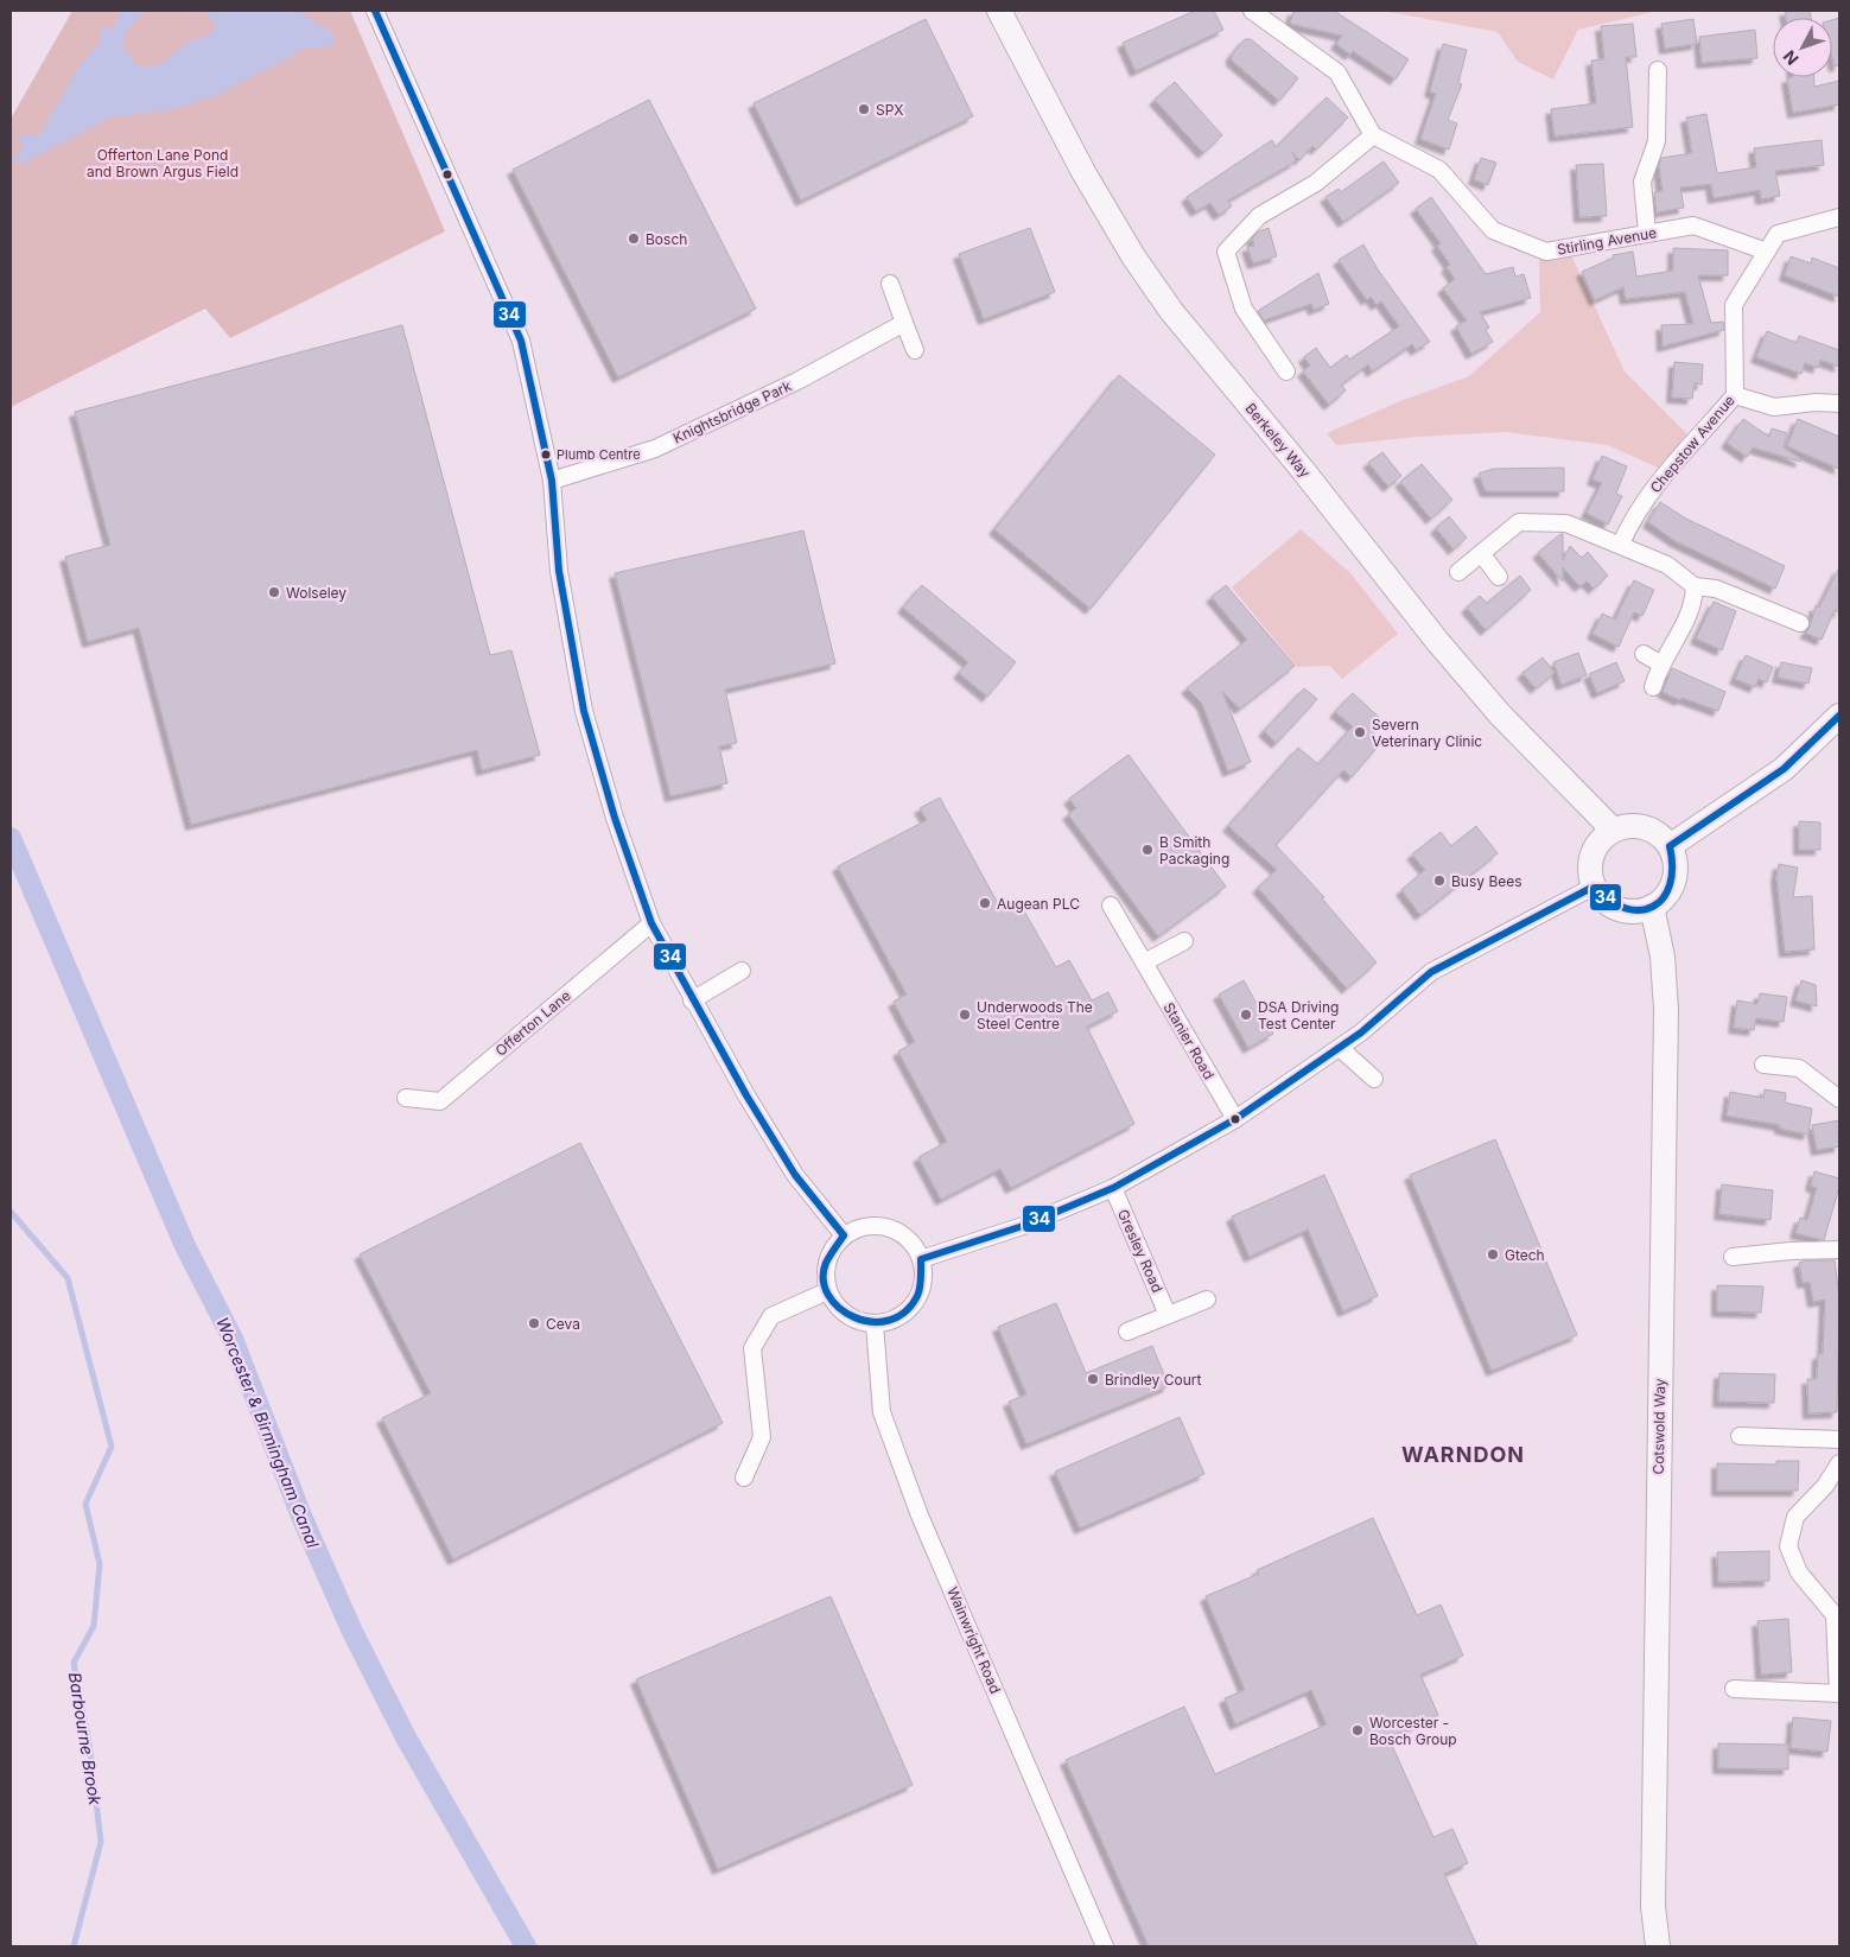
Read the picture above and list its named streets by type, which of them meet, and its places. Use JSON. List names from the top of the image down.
{
  "streets": {
    "main road": ["Berkeley Way", "Cotswold Way"],
    "street": [
      "Stirling Avenue",
      "Knightsbridge Park",
      "Chepstow Avenue",
      "Offerton Lane",
      "Stanier Road",
      "Gresley Road",
      "Wainwright Road"
    ]
  },
  "crossings": [
    ["Stirling Avenue", "Chepstow Avenue"],
    ["Berkeley Way", "Cotswold Way"]
  ],
  "districts": ["WARNDON"],
  "water": ["Worcester & Birmingham Canal", "Barbourne Brook"],
  "parks": ["Offerton Lane Pond and Brown Argus Field"],
  "places": [
    "SPX",
    "Bosch",
    "Plumb Centre",
    "Wolseley",
    "Severn Veterinary Clinic",
    "B Smith Packaging",
    "Busy Bees",
    "Augean PLC",
    "Underwoods The Steel Centre",
    "DSA Driving Test Center",
    "Gtech",
    "Ceva",
    "Brindley Court",
    "Worcester - Bosch Group"
  ],
  "lines": ["transit line 34"],
  "north": "bottom left"
}
